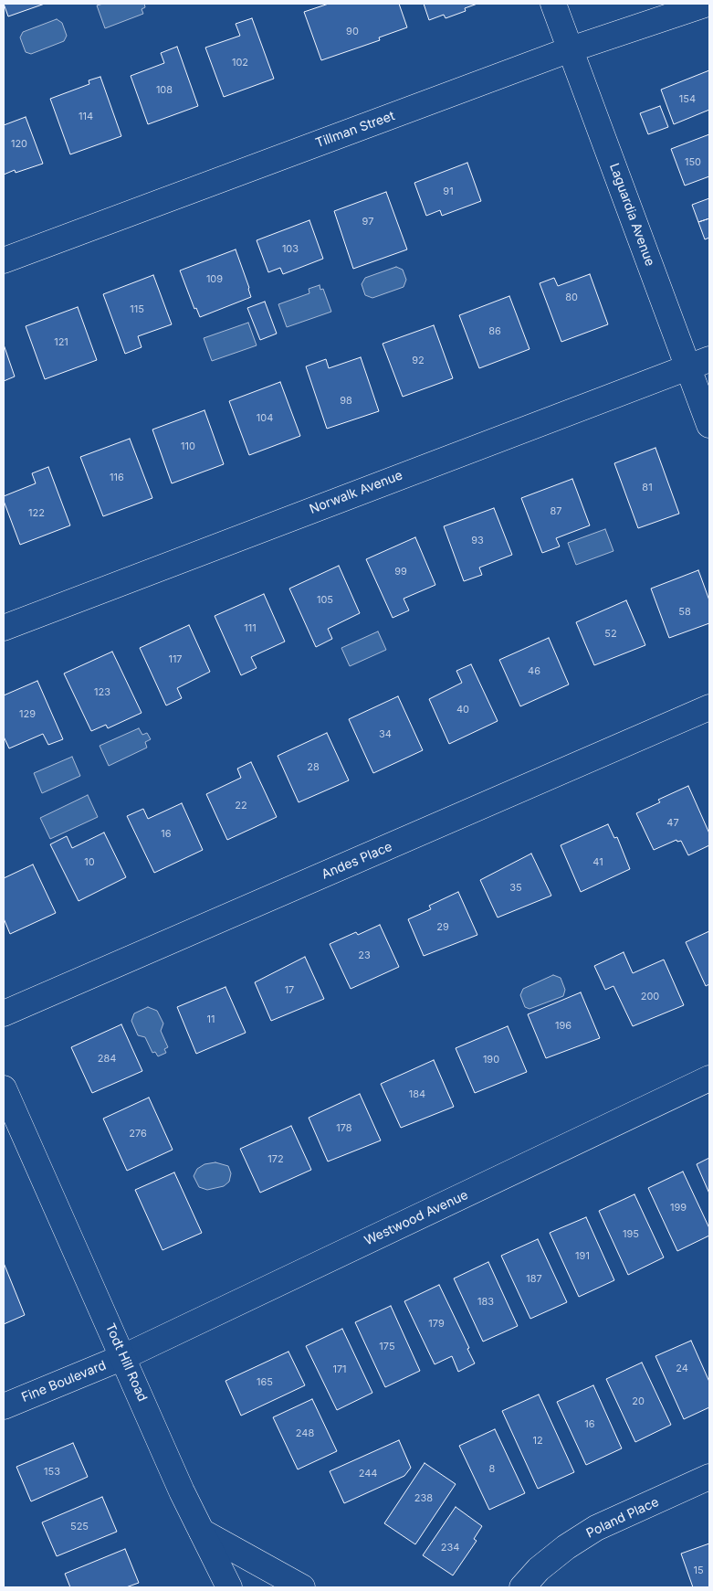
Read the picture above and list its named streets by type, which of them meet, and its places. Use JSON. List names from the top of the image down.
{
  "streets": {
    "street": [
      "Tillman Street",
      "Laguardia Avenue",
      "Norwalk Avenue",
      "Andes Place",
      "Westwood Avenue",
      "Todt Hill Road",
      "Fine Boulevard",
      "Poland Place"
    ]
  },
  "crossings": [
    ["Tillman Street", "Laguardia Avenue"],
    ["Laguardia Avenue", "Norwalk Avenue"],
    ["Westwood Avenue", "Todt Hill Road"],
    ["Westwood Avenue", "Fine Boulevard"],
    ["Todt Hill Road", "Fine Boulevard"]
  ],
  "house_numbers": [
    "90",
    "102",
    "108",
    "154",
    "114",
    "120",
    "150",
    "91",
    "97",
    "103",
    "109",
    "80",
    "115",
    "86",
    "121",
    "92",
    "98",
    "104",
    "110",
    "116",
    "81",
    "87",
    "122",
    "93",
    "99",
    "105",
    "58",
    "111",
    "52",
    "117",
    "46",
    "123",
    "40",
    "129",
    "34",
    "28",
    "22",
    "47",
    "16",
    "10",
    "41",
    "35",
    "29",
    "23",
    "17",
    "200",
    "11",
    "196",
    "284",
    "190",
    "184",
    "178",
    "276",
    "172",
    "199",
    "195",
    "191",
    "187",
    "183",
    "179",
    "175",
    "24",
    "171",
    "165",
    "20",
    "16",
    "248",
    "12",
    "8",
    "153",
    "244",
    "238",
    "525",
    "234",
    "15"
  ]
}
